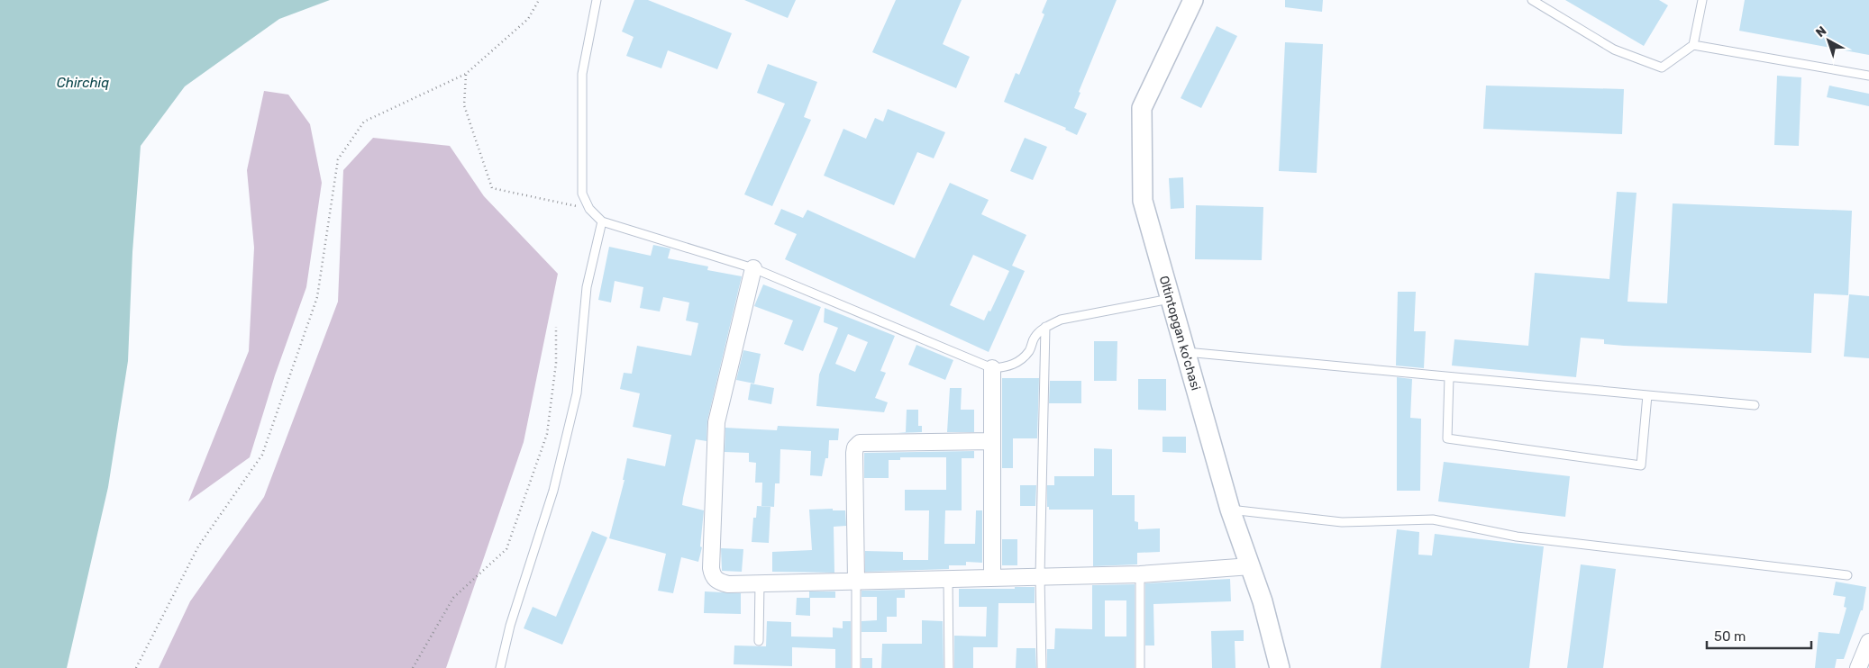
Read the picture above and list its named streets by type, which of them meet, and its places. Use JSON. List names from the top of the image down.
{
  "streets": {
    "street": ["Oltintopgan ko'chasi"]
  },
  "water": ["Chirchiq"],
  "scale_bar": "50 m",
  "north": "top left"
}
